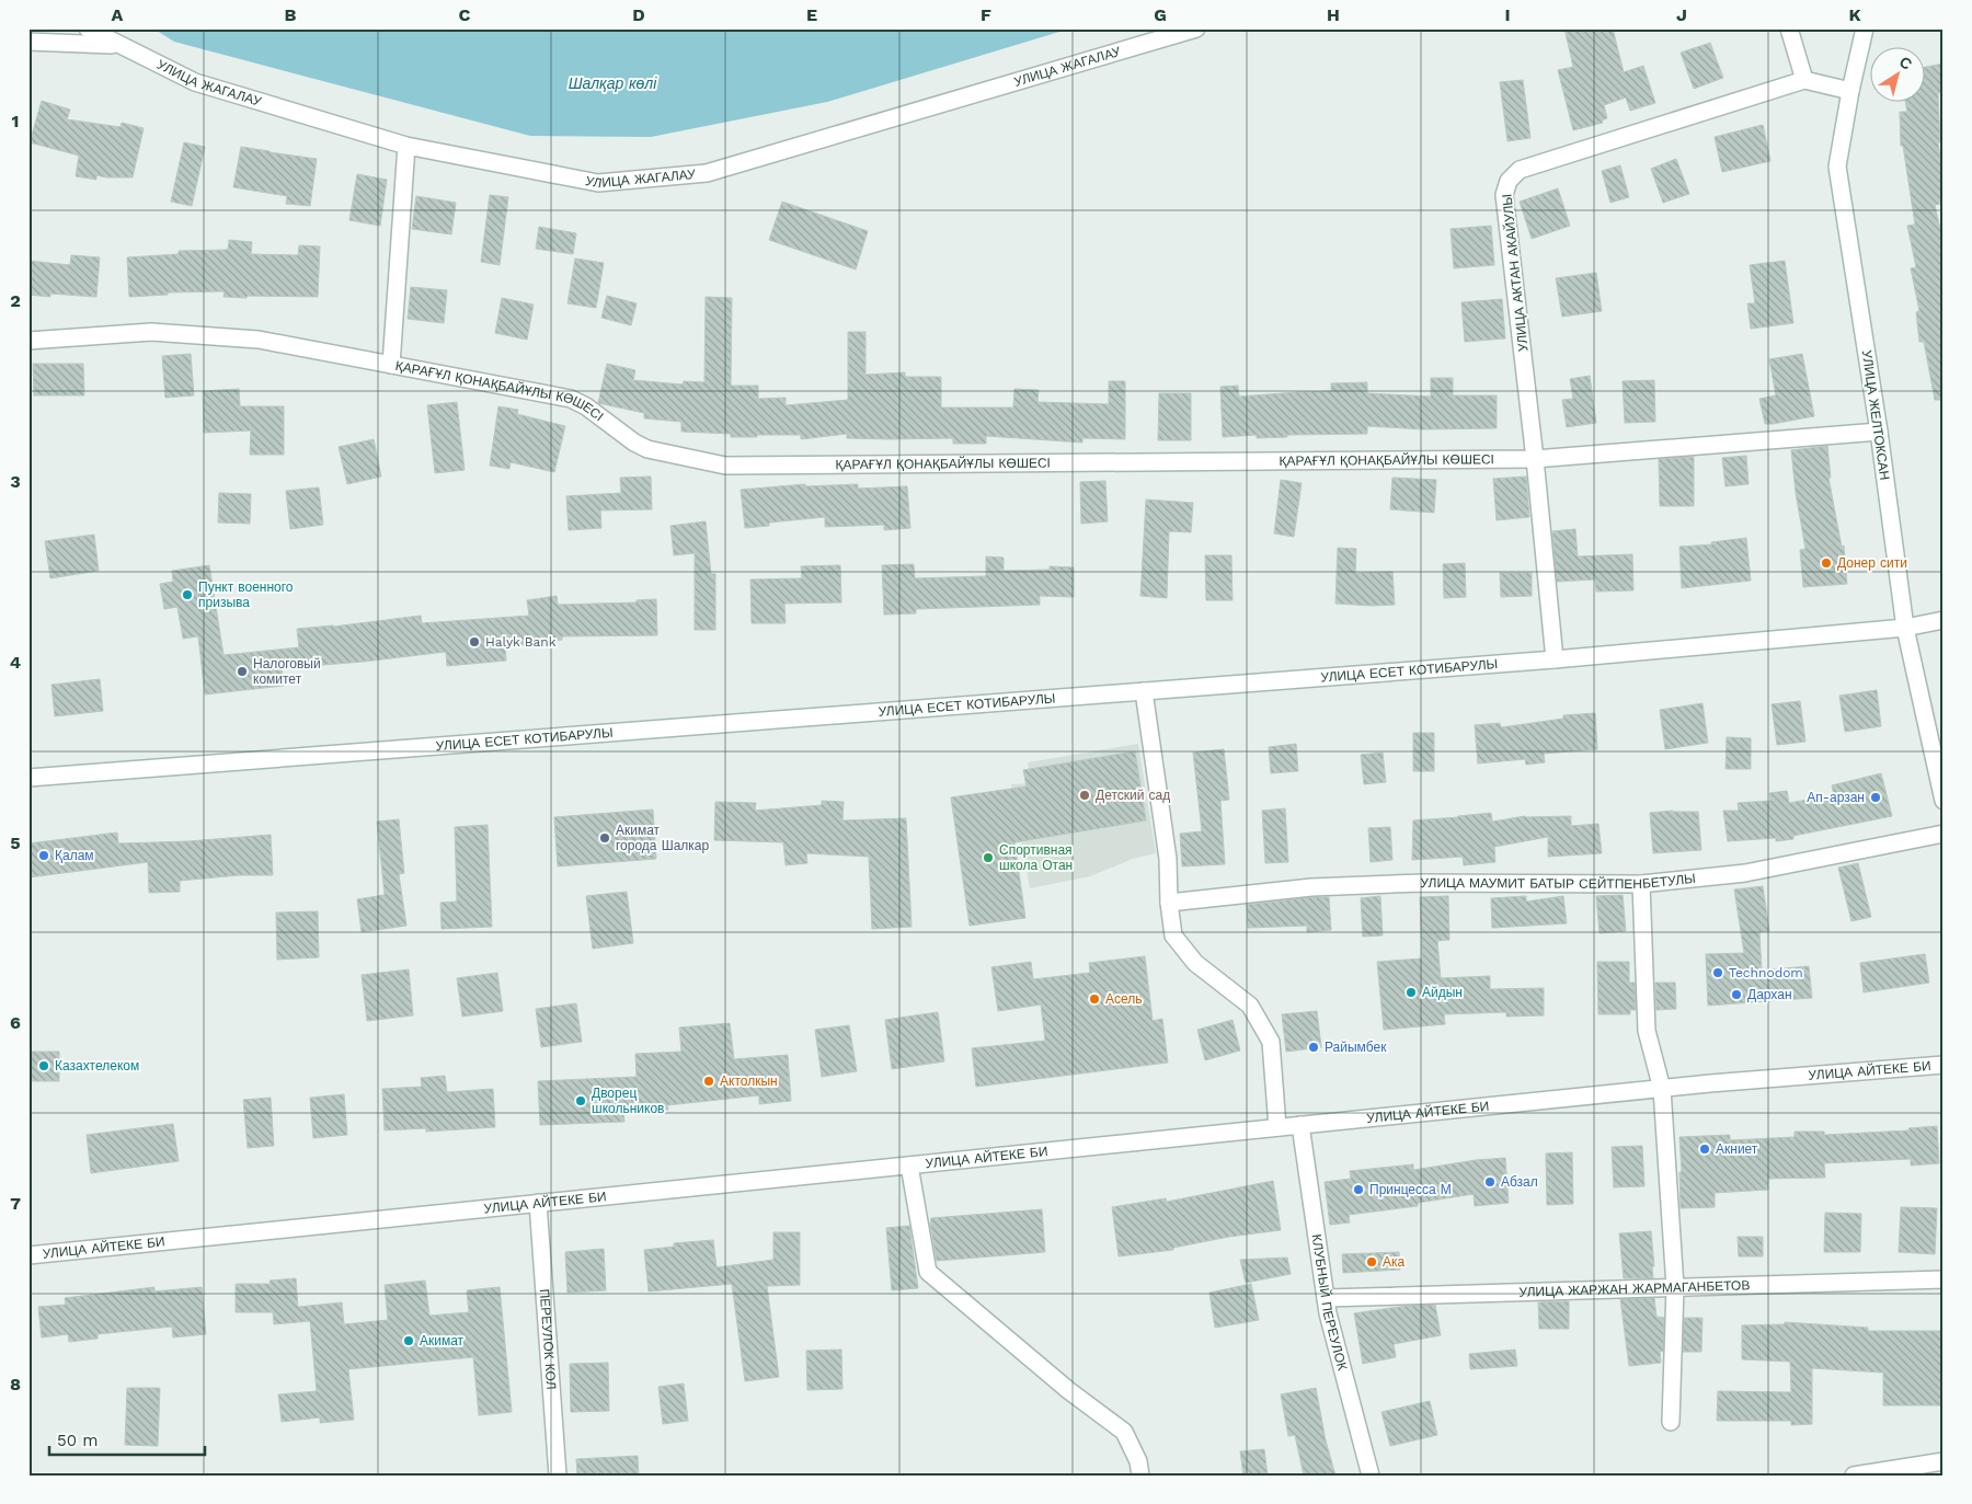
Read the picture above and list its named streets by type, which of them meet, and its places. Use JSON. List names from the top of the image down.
{
  "streets": {
    "street": [
      "УЛИЦА ЖАГАЛАУ",
      "УЛИЦА АКТАН АКАЙУЛЫ",
      "ҚАРАҒҰЛ ҚОНАҚБАЙҰЛЫ КӨШЕСІ",
      "УЛИЦА ЖЕЛТОКСАН",
      "УЛИЦА ЕСЕТ КОТИБАРУЛЫ",
      "УЛИЦА МАУМИТ БАТЫР СЕЙТПЕНБЕТУЛЫ",
      "УЛИЦА АЙТЕКЕ БИ",
      "УЛИЦА ЖАРЖАН ЖАРМАГАНБЕТОВ",
      "КЛУБНЫЙ ПЕРЕУЛОК",
      "ПЕРЕУЛОК КОЛ"
    ]
  },
  "crossings": [
    ["УЛИЦА АКТАН АКАЙУЛЫ", "ҚАРАҒҰЛ ҚОНАҚБАЙҰЛЫ КӨШЕСІ"],
    ["УЛИЦА АКТАН АКАЙУЛЫ", "УЛИЦА ЖЕЛТОКСАН"],
    ["УЛИЦА АКТАН АКАЙУЛЫ", "УЛИЦА ЕСЕТ КОТИБАРУЛЫ"],
    ["ҚАРАҒҰЛ ҚОНАҚБАЙҰЛЫ КӨШЕСІ", "УЛИЦА ЖЕЛТОКСАН"],
    ["УЛИЦА ЖЕЛТОКСАН", "УЛИЦА ЕСЕТ КОТИБАРУЛЫ"],
    ["УЛИЦА АЙТЕКЕ БИ", "КЛУБНЫЙ ПЕРЕУЛОК"],
    ["УЛИЦА АЙТЕКЕ БИ", "ПЕРЕУЛОК КОЛ"],
    ["УЛИЦА ЖАРЖАН ЖАРМАГАНБЕТОВ", "КЛУБНЫЙ ПЕРЕУЛОК"]
  ],
  "water": ["Шалқар көлі"],
  "places": [
    "Донер сити",
    "Пункт военного призыва",
    "Halyk Bank",
    "Налоговый комитет",
    "Детский сад",
    "Ап-арзан",
    "Акимат города Шалкар",
    "Қалам",
    "Спортивная школа Отан",
    "Technodom",
    "Айдын",
    "Дархан",
    "Асель",
    "Райымбек",
    "Казахтелеком",
    "Актолкын",
    "Дворец школьников",
    "Акниет",
    "Абзал",
    "Принцесса М",
    "Ака",
    "Акимат"
  ],
  "scale_bar": "50 m",
  "north": "top right",
  "grid": {
    "columns": [
      "A",
      "B",
      "C",
      "D",
      "E",
      "F",
      "G",
      "H",
      "I",
      "J",
      "K"
    ],
    "rows": [
      "1",
      "2",
      "3",
      "4",
      "5",
      "6",
      "7",
      "8"
    ]
  }
}
